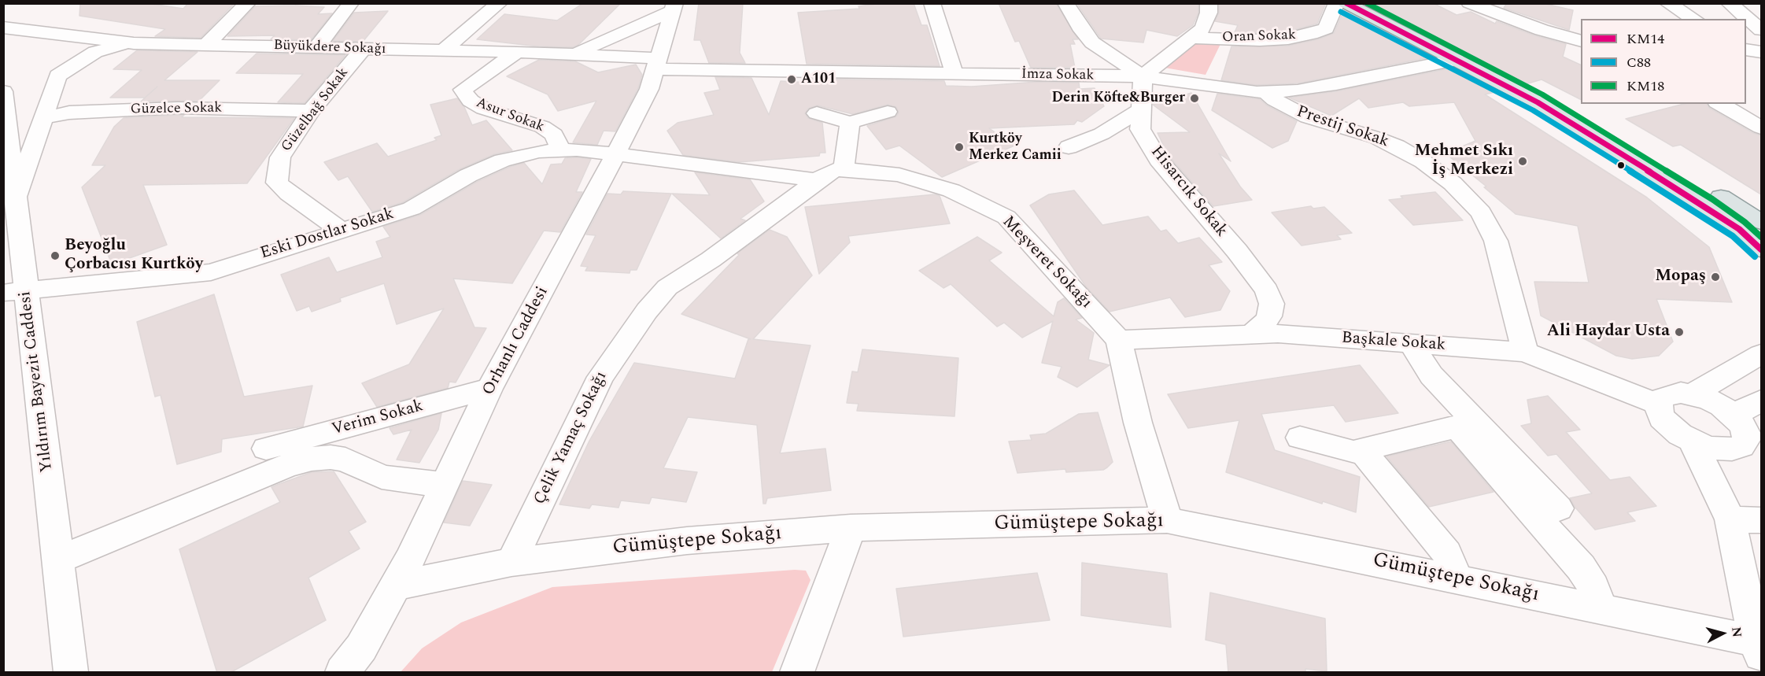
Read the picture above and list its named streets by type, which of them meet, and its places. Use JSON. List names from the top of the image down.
{
  "streets": {
    "street": [
      "Oran Sokak",
      "Büyükdere Sokağı",
      "İmza Sokak",
      "Güzelce Sokak",
      "Güzelbağ Sokak",
      "Asur Sokak",
      "Prestij Sokak",
      "Hisarcık Sokak",
      "Eski Dostlar Sokak",
      "Meşveret Sokağı",
      "Orhanlı Caddesi",
      "Başkale Sokak",
      "Yıldırım Bayezit Caddesi",
      "Verim Sokak",
      "Çelik Yamaç Sokağı",
      "Gümüştepe Sokağı"
    ]
  },
  "crossings": [
    ["Büyükdere Sokağı", "İmza Sokak"],
    ["Büyükdere Sokağı", "Güzelbağ Sokak"],
    ["Büyükdere Sokağı", "Asur Sokak"],
    ["Büyükdere Sokağı", "Orhanlı Caddesi"],
    ["İmza Sokak", "Prestij Sokak"],
    ["İmza Sokak", "Hisarcık Sokak"],
    ["İmza Sokak", "Orhanlı Caddesi"],
    ["Güzelce Sokak", "Güzelbağ Sokak"],
    ["Güzelbağ Sokak", "Eski Dostlar Sokak"],
    ["Asur Sokak", "Eski Dostlar Sokak"],
    ["Prestij Sokak", "Başkale Sokak"],
    ["Hisarcık Sokak", "Başkale Sokak"],
    ["Eski Dostlar Sokak", "Orhanlı Caddesi"],
    ["Eski Dostlar Sokak", "Yıldırım Bayezit Caddesi"],
    ["Meşveret Sokağı", "Başkale Sokak"],
    ["Meşveret Sokağı", "Çelik Yamaç Sokağı"],
    ["Meşveret Sokağı", "Gümüştepe Sokağı"],
    ["Orhanlı Caddesi", "Verim Sokak"],
    ["Orhanlı Caddesi", "Gümüştepe Sokağı"],
    ["Çelik Yamaç Sokağı", "Gümüştepe Sokağı"]
  ],
  "places": [
    "A101",
    "Derin Köfte&Burger",
    "Kurtköy Merkez Camii",
    "Mehmet Sıkı İş Merkezi",
    "Beyoğlu Çorbacısı Kurtköy",
    "Mopaş",
    "Ali Haydar Usta"
  ],
  "lines": ["transit line KM14", "transit line KM18", "transit line C88"],
  "legend": ["KM14", "C88", "KM18"],
  "north": "right"
}
